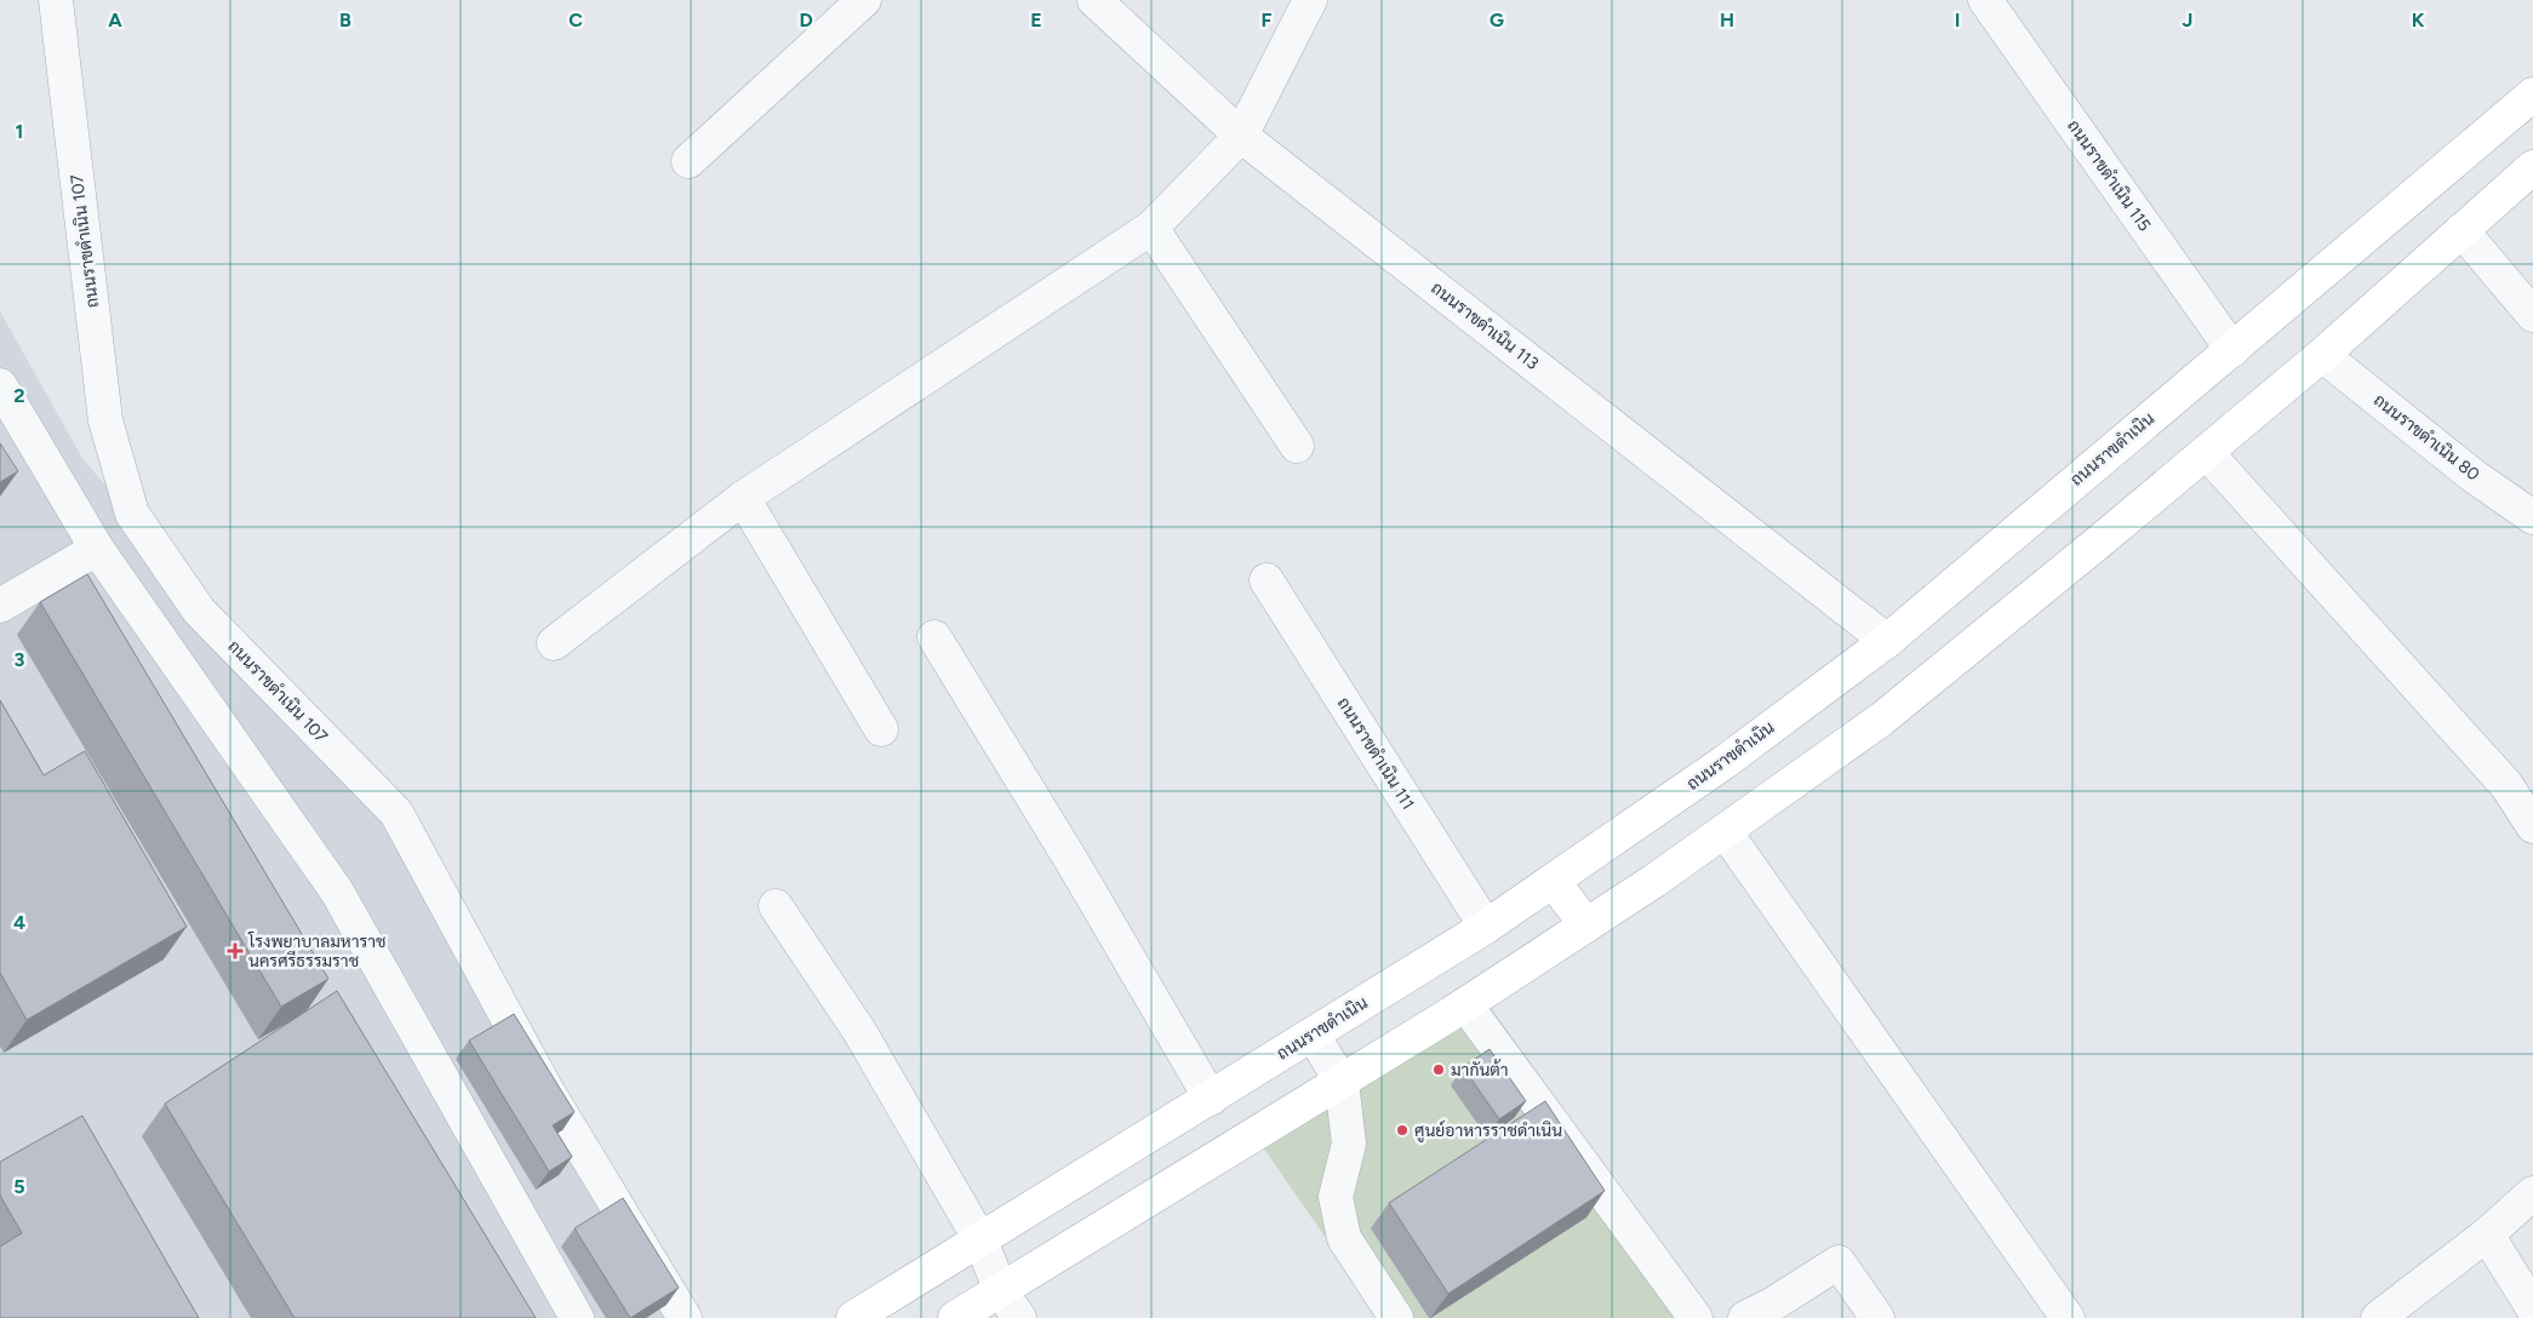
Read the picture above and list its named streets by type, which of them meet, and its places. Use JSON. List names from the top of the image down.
{
  "streets": {
    "main road": ["ถนนราขดำเนิน"],
    "street": [
      "ถนนราขดำเนิน 115",
      "ถนนราขดำเนิน 107",
      "ถนนราขดำเนิน 113",
      "ถนนราขดำเนิน 80",
      "ถนนราขดำเนิน 111"
    ]
  },
  "crossings": [
    ["ถนนราขดำเนิน 115", "ถนนราขดำเนิน"],
    ["ถนนราขดำเนิน 113", "ถนนราขดำเนิน"],
    ["ถนนราขดำเนิน", "ถนนราขดำเนิน 111"]
  ],
  "places": {
    "health": ["โรงพยาบาลมหาราช นครศรีธรรมราช"],
    "other": ["มากันต้า", "ศูนย์อาหารราชดำเนิน"]
  },
  "grid": {
    "columns": [
      "A",
      "B",
      "C",
      "D",
      "E",
      "F",
      "G",
      "H",
      "I",
      "J",
      "K"
    ],
    "rows": [
      "1",
      "2",
      "3",
      "4",
      "5"
    ]
  }
}
